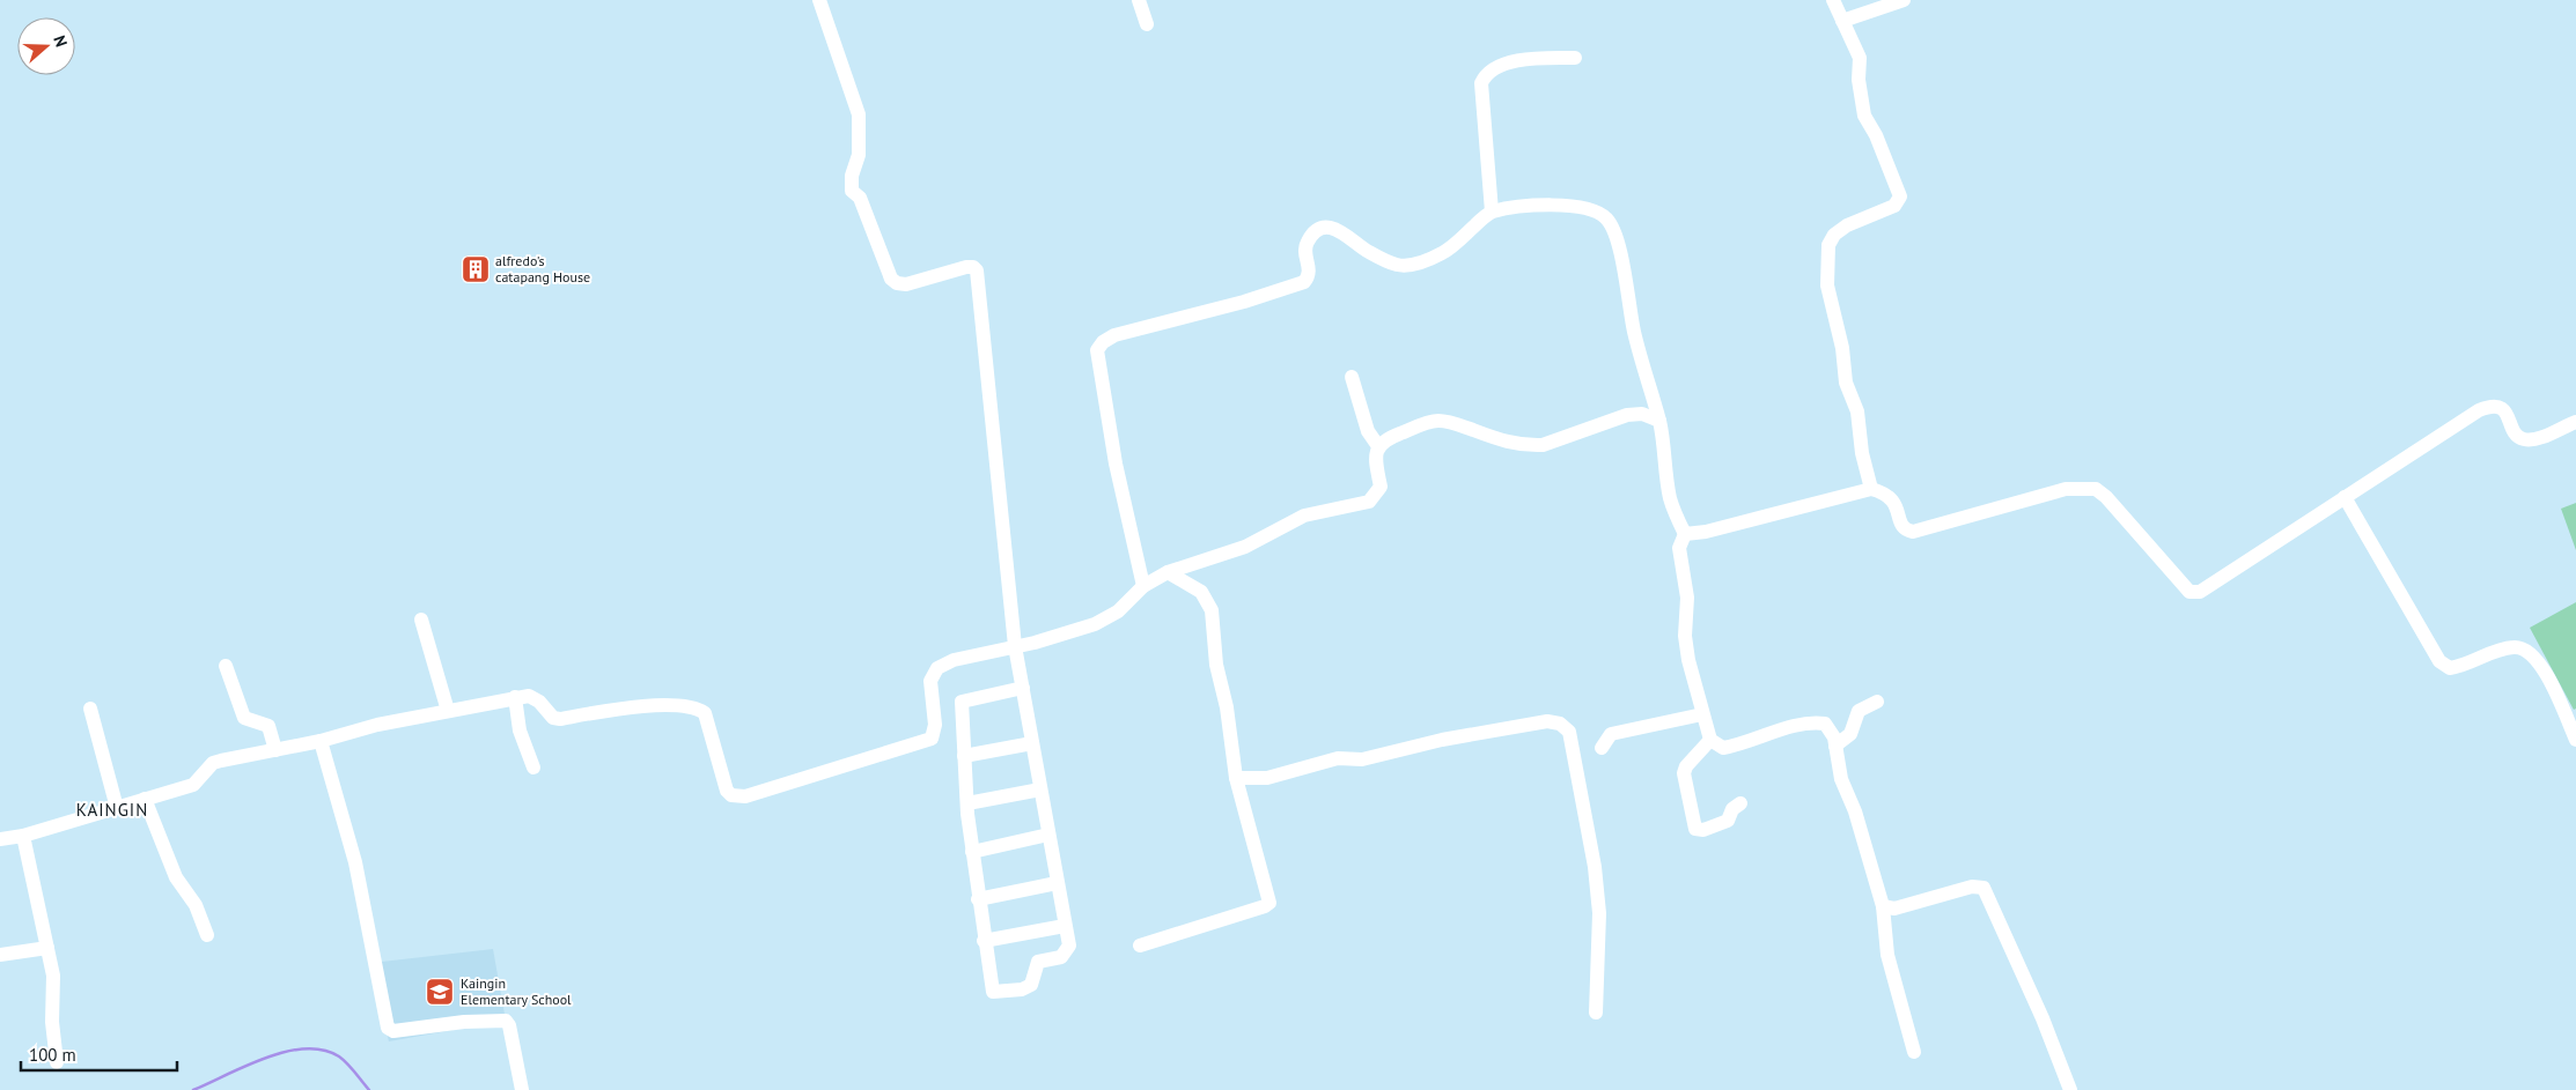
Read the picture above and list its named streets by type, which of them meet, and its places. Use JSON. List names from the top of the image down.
{
  "districts": ["KAINGIN"],
  "places": {
    "building": ["alfredo's catapang House"],
    "school or university": ["Kaingin Elementary School"]
  },
  "scale_bar": "100 m",
  "north": "right"
}
